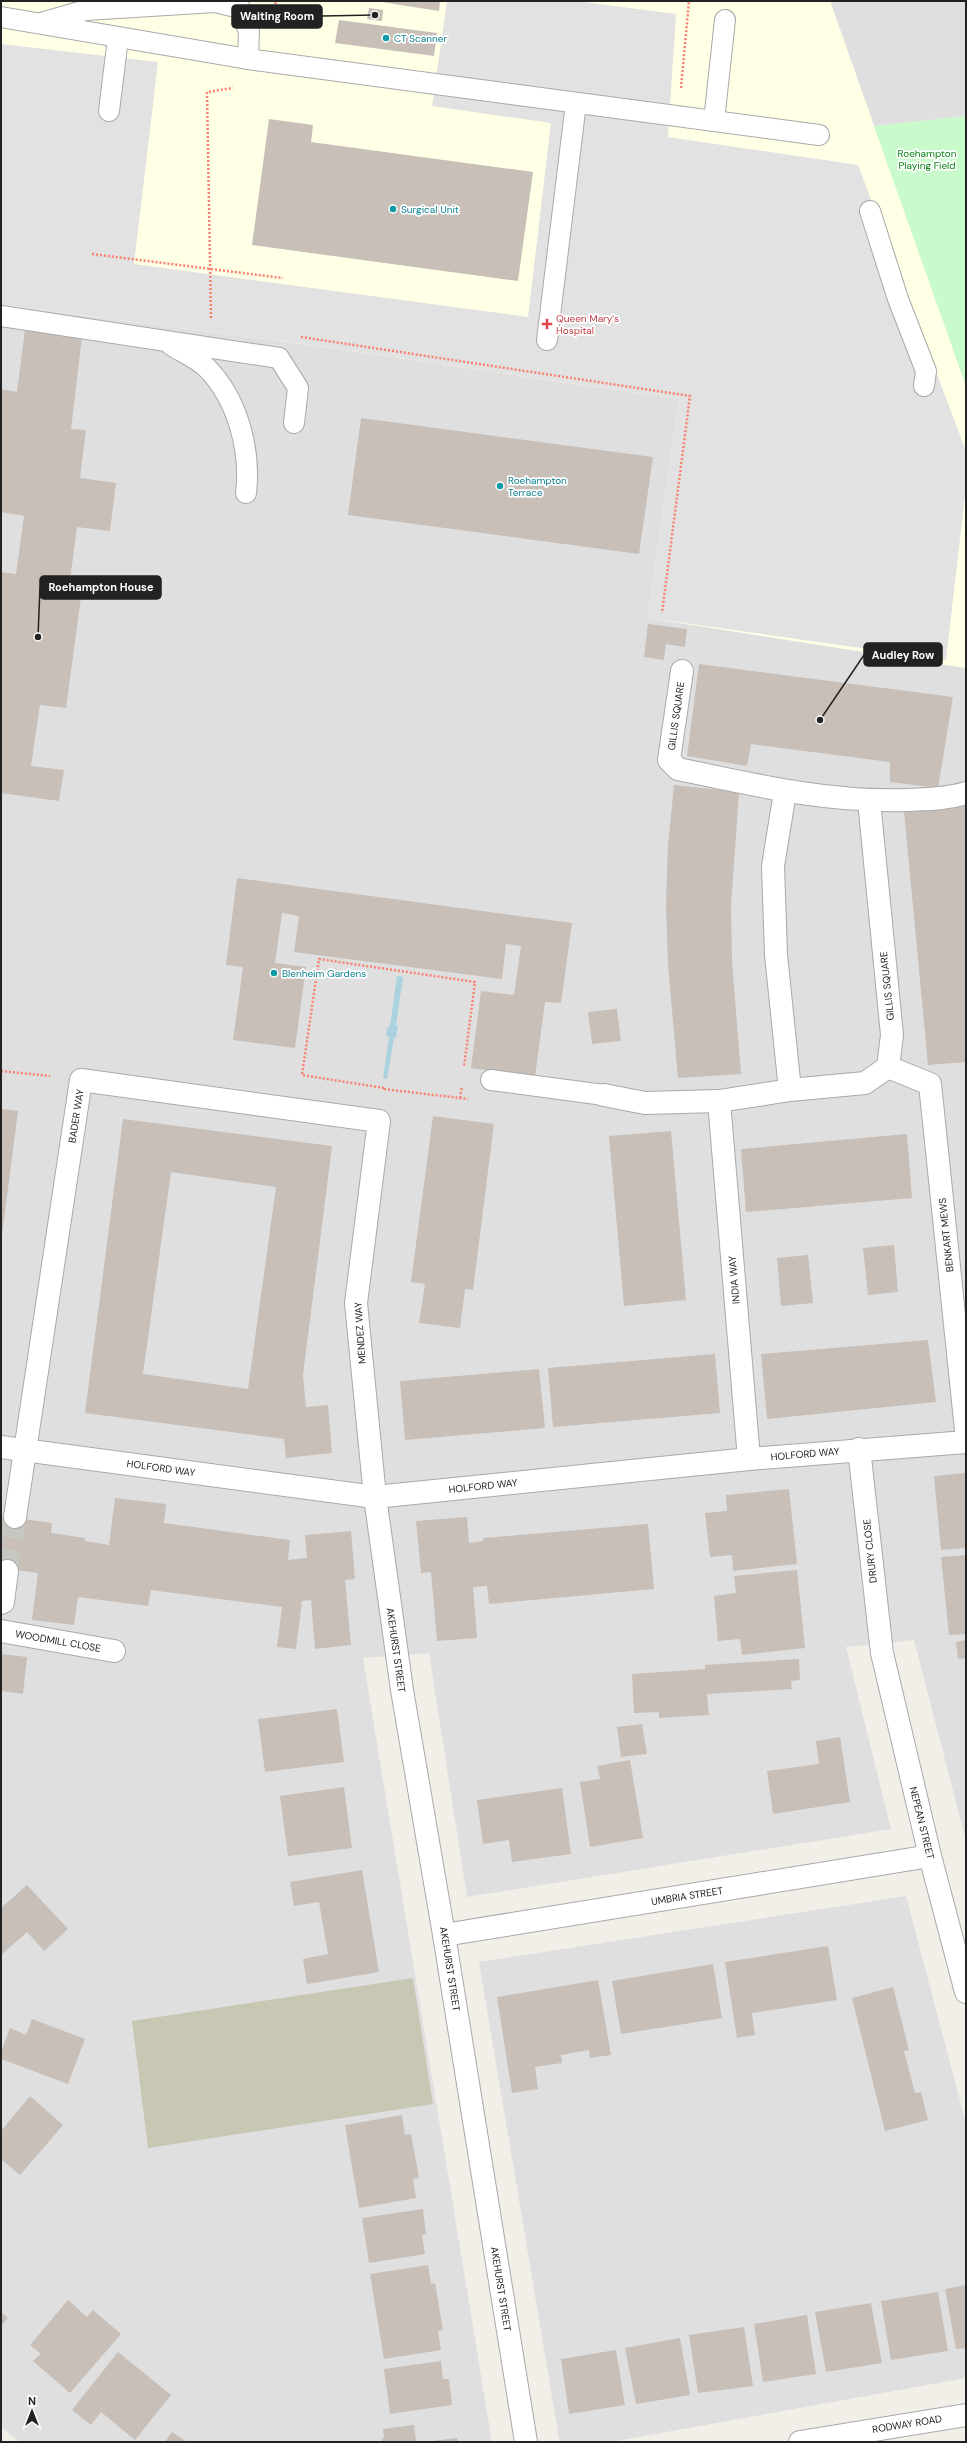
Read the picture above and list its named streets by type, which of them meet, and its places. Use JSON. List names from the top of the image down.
{
  "streets": {
    "street": [
      "GILLIS SQUARE",
      "BADER WAY",
      "BENKART MEWS",
      "INDIA WAY",
      "MENDEZ WAY",
      "HOLFORD WAY",
      "DRURY CLOSE",
      "WOODMILL CLOSE",
      "AKEHURST STREET",
      "NEPEAN STREET",
      "UMBRIA STREET",
      "RODWAY ROAD"
    ]
  },
  "crossings": [
    ["GILLIS SQUARE", "BENKART MEWS"],
    ["BADER WAY", "MENDEZ WAY"],
    ["BADER WAY", "HOLFORD WAY"],
    ["INDIA WAY", "HOLFORD WAY"],
    ["MENDEZ WAY", "HOLFORD WAY"],
    ["MENDEZ WAY", "AKEHURST STREET"],
    ["HOLFORD WAY", "DRURY CLOSE"],
    ["HOLFORD WAY", "AKEHURST STREET"],
    ["DRURY CLOSE", "NEPEAN STREET"],
    ["AKEHURST STREET", "UMBRIA STREET"],
    ["NEPEAN STREET", "UMBRIA STREET"]
  ],
  "parks": ["Roehampton Playing Field"],
  "places": {
    "other": [
      "Waiting Room",
      "CT Scanner",
      "Surgical Unit",
      "Roehampton Terrace",
      "Roehampton House",
      "Audley Row",
      "Blenheim Gardens"
    ],
    "health": ["Queen Mary's Hospital"]
  },
  "north": "top"
}
